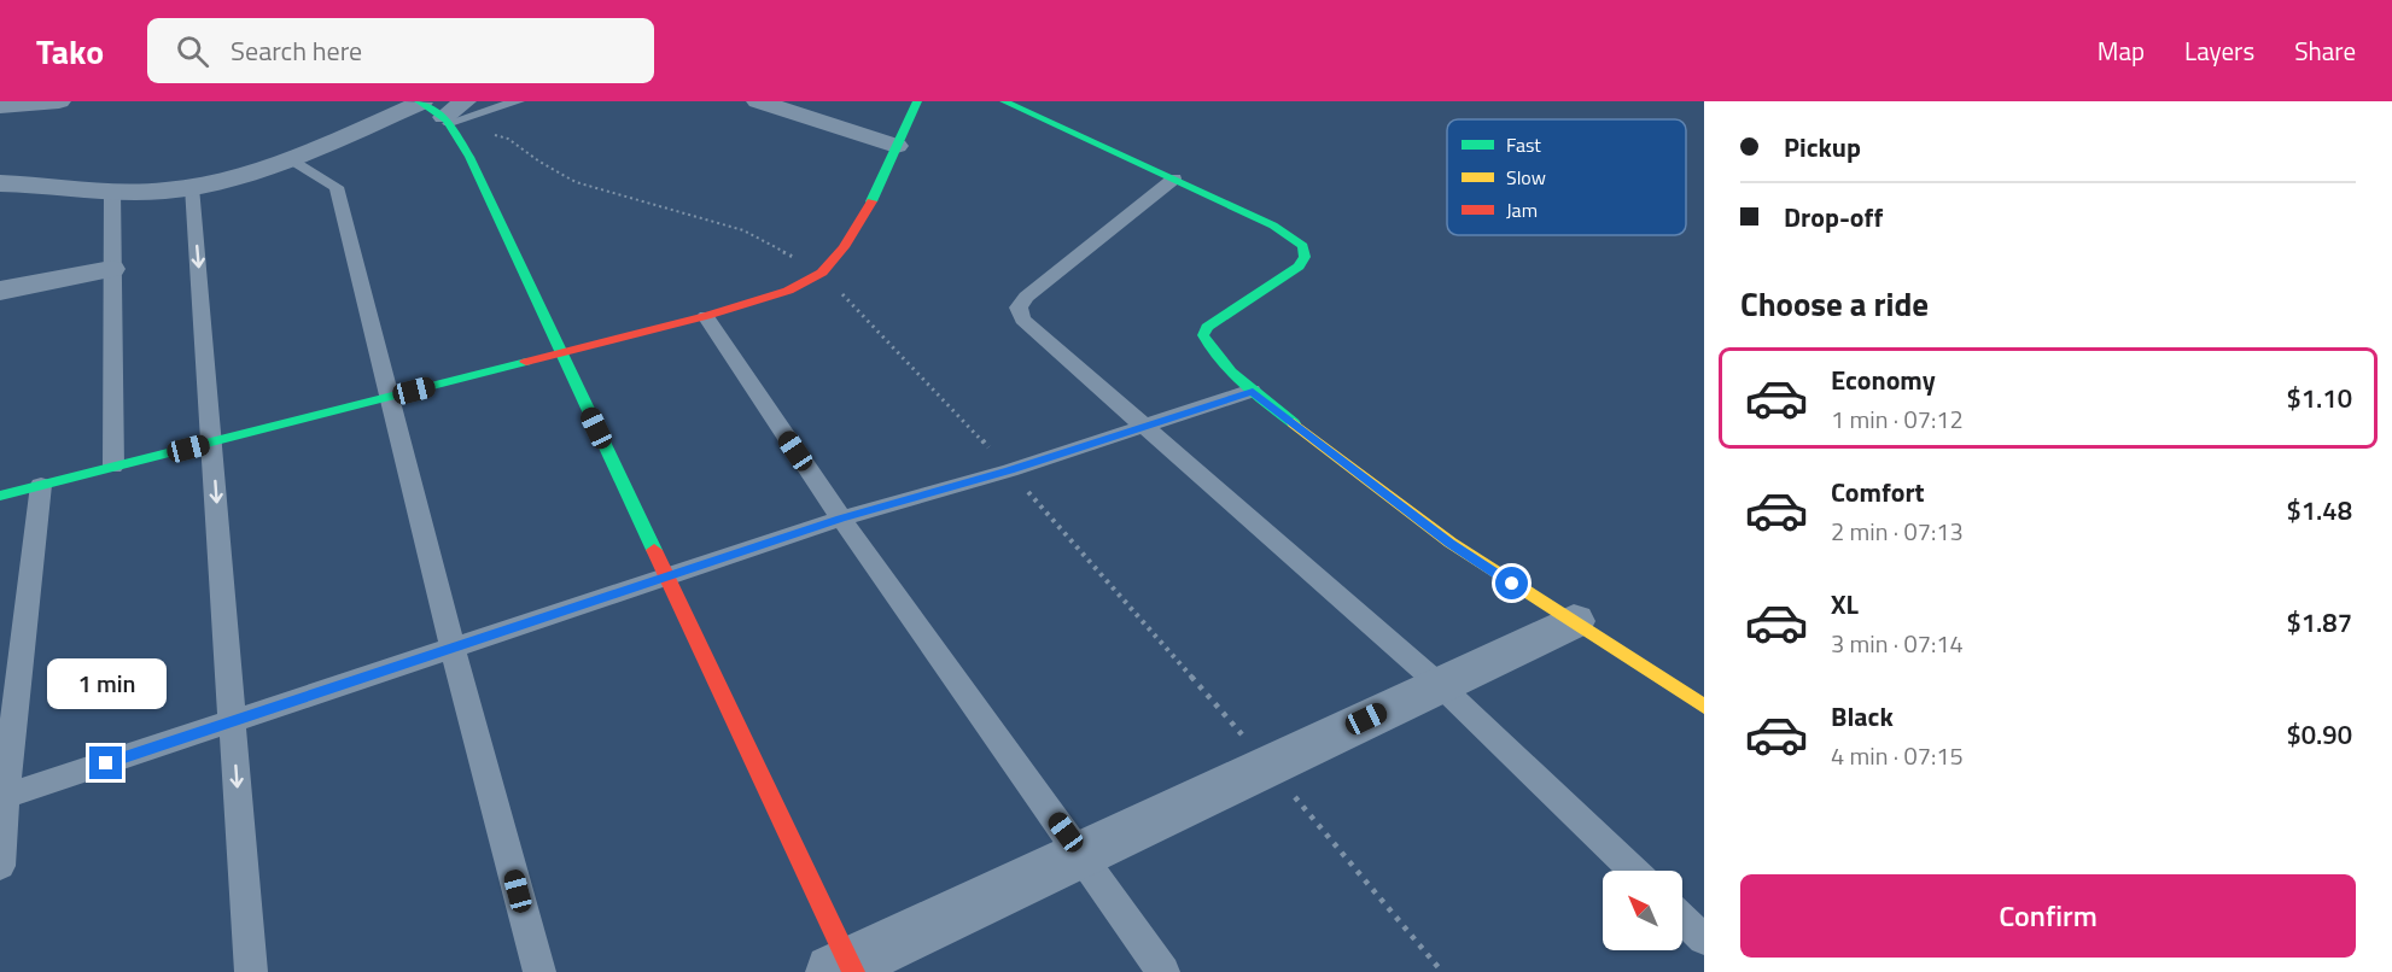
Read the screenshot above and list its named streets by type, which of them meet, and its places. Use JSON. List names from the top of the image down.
{
  "legend": ["Fast", "Slow", "Jam"],
  "north": "top left",
  "page": {
    "header": "Tako",
    "search": "Search here",
    "nav": ["Map", "Layers", "Share"],
    "banner": ["Pickup", "Drop-off"],
    "heading": "Choose a ride",
    "list": [
      {
        "name": "Economy",
        "note": "1 min · 07:12",
        "value": "$1.10"
      },
      {
        "name": "Comfort",
        "note": "2 min · 07:13",
        "value": "$1.48"
      },
      {
        "name": "XL",
        "note": "3 min · 07:14",
        "value": "$1.87"
      },
      {
        "name": "Black",
        "note": "4 min · 07:15",
        "value": "$0.90"
      }
    ],
    "bubble": "1 min",
    "buttons": "Confirm"
  }
}
